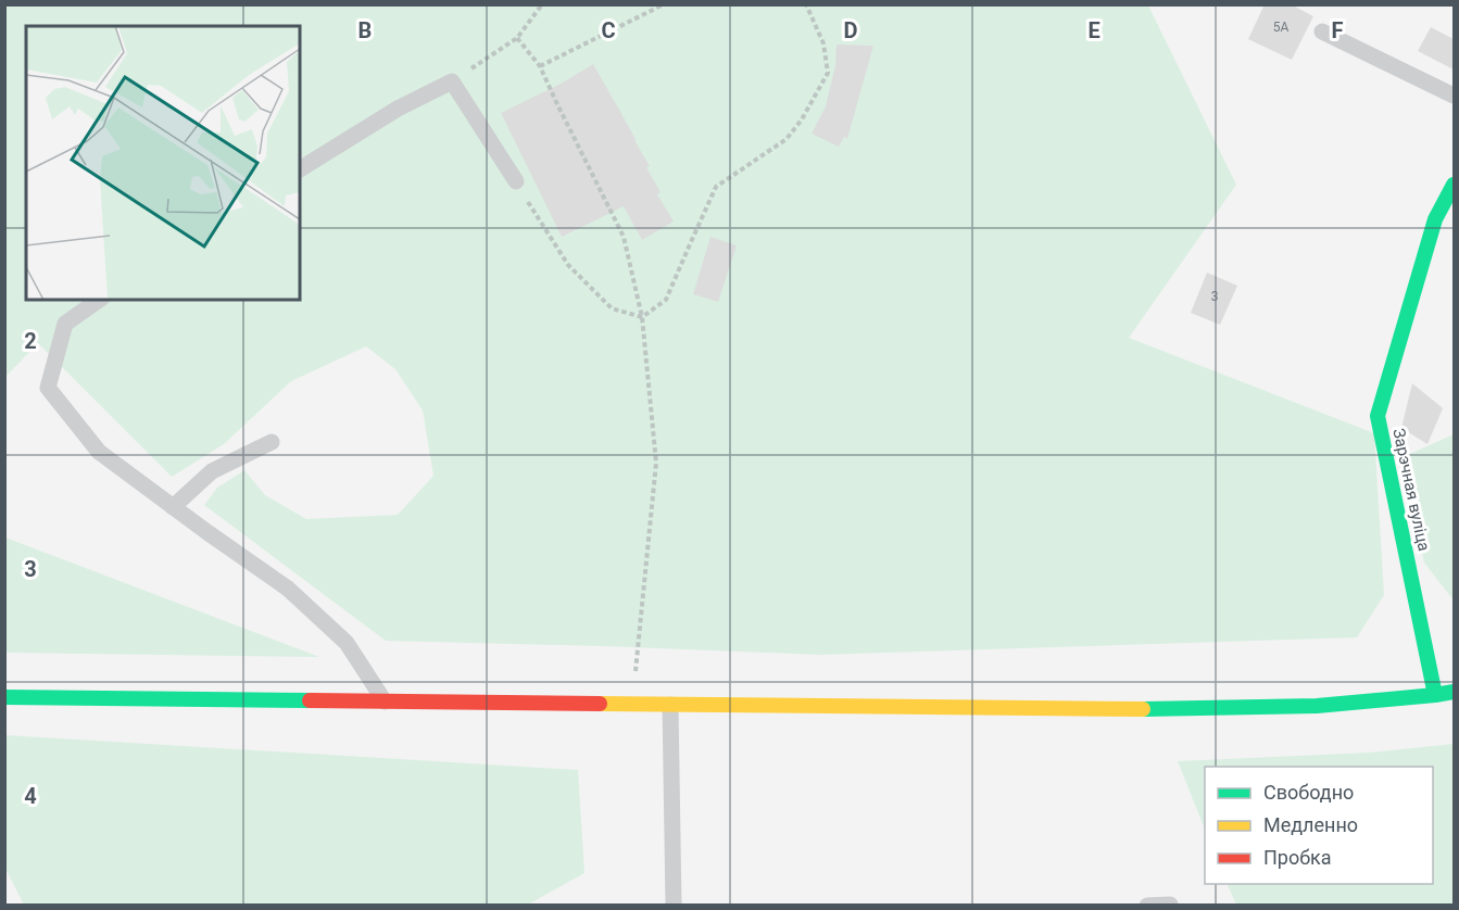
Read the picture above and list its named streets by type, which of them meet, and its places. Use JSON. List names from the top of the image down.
{
  "streets": {
    "main road": ["Зарэчная вуліца"]
  },
  "house_numbers": ["5А", "3"],
  "legend": ["Свободно", "Медленно", "Пробка"],
  "grid": {
    "columns": [
      "B",
      "C",
      "D",
      "E",
      "F"
    ],
    "rows": ["2", "3", "4"]
  }
}
